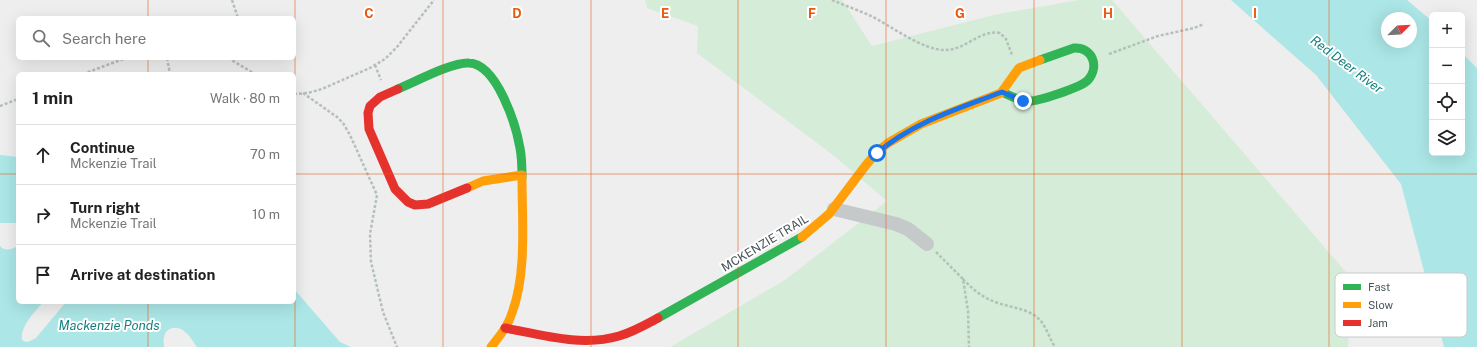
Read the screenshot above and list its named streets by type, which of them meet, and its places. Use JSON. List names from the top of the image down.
{
  "streets": {
    "street": ["MCKENZIE TRAIL"]
  },
  "water": ["Red Deer River", "Mackenzie Ponds"],
  "legend": ["Fast", "Slow", "Jam"],
  "north": "top right",
  "page": {
    "map_buttons": ["+", "−"],
    "search": "Search here",
    "heading": ["1 min", "Walk · 80 m"],
    "list": [
      ["Continue", "Mckenzie Trail", "70 m"],
      ["Turn right", "Mckenzie Trail", "10 m"],
      "Arrive at destination"
    ]
  },
  "grid": {
    "columns": [
      "C",
      "D",
      "E",
      "F",
      "G",
      "H",
      "I"
    ]
  }
}
